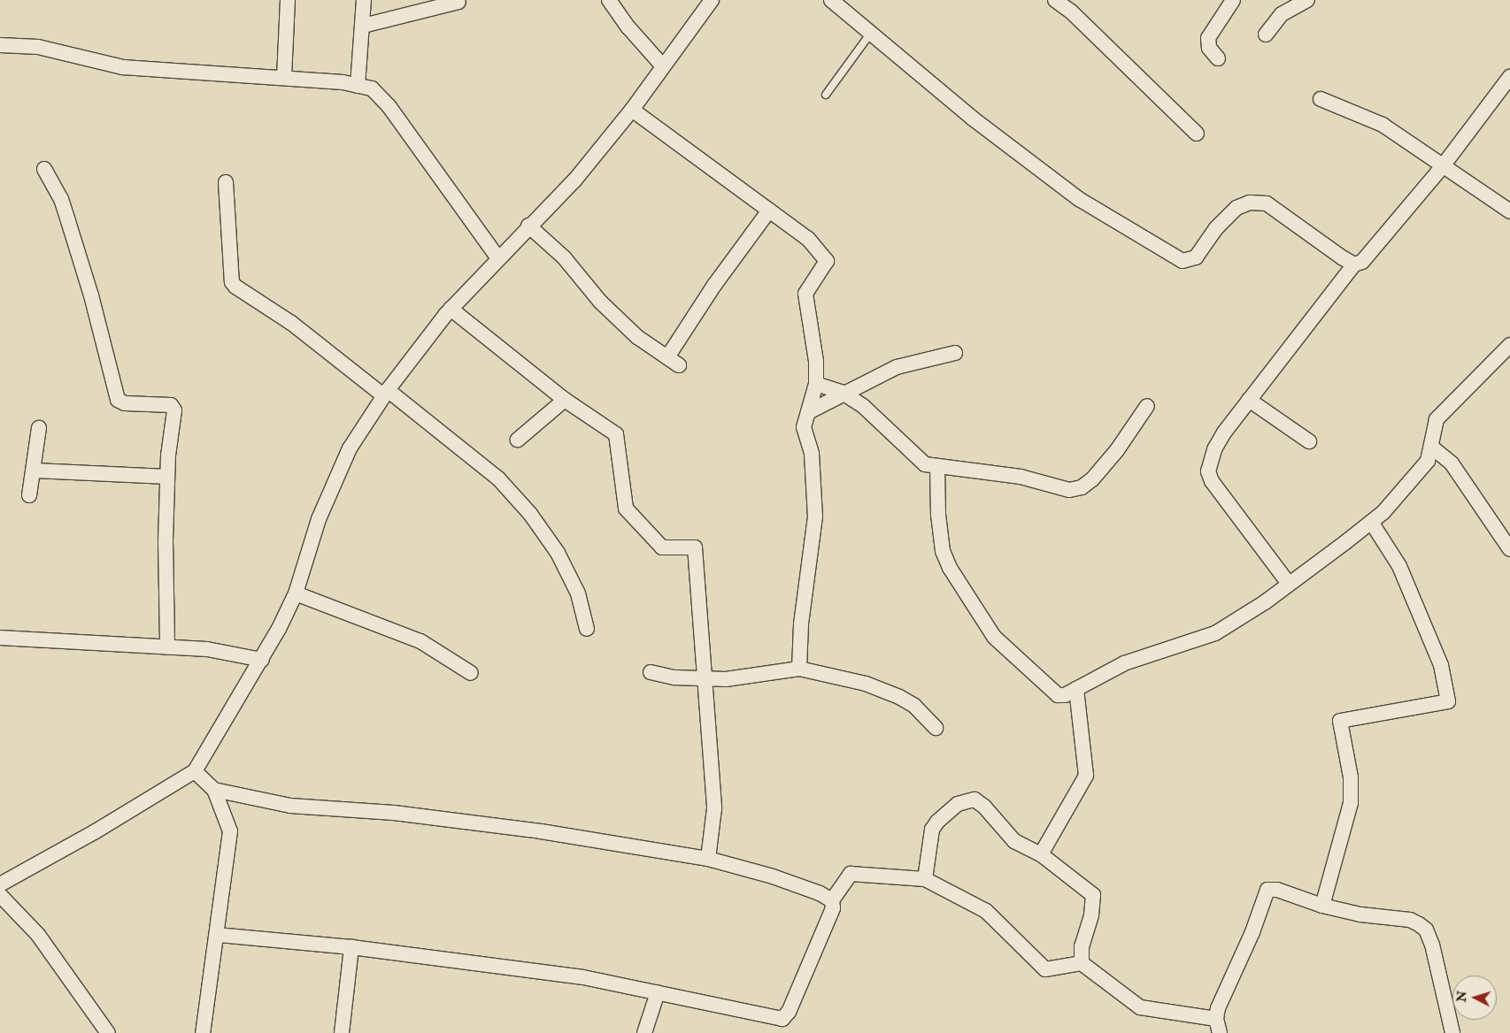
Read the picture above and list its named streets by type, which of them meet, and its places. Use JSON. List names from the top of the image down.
{
  "north": "left"
}
